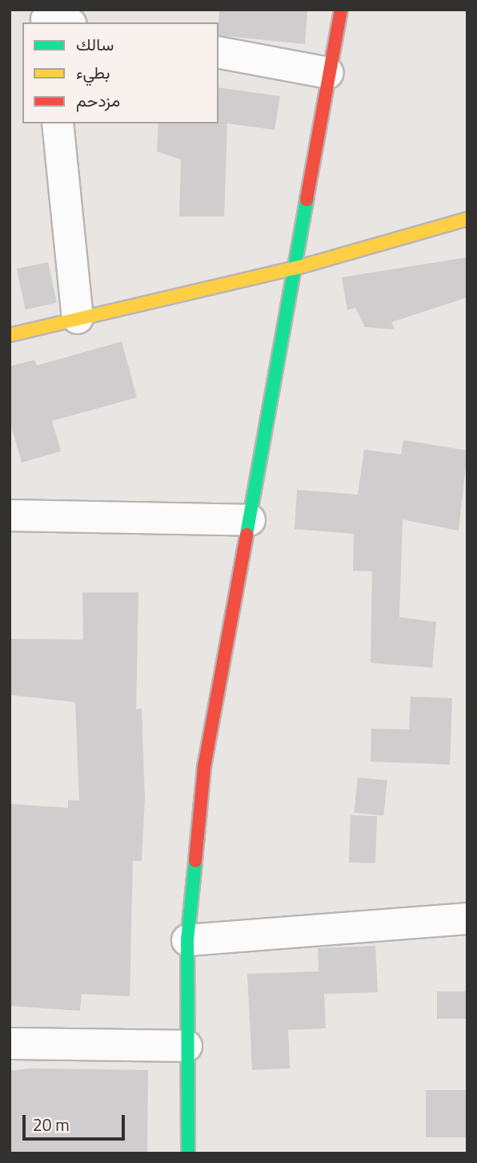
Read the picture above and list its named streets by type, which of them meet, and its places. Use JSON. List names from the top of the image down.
{
  "legend": ["سالك", "بطيء", "مزدحم"],
  "scale_bar": "20 m"
}
